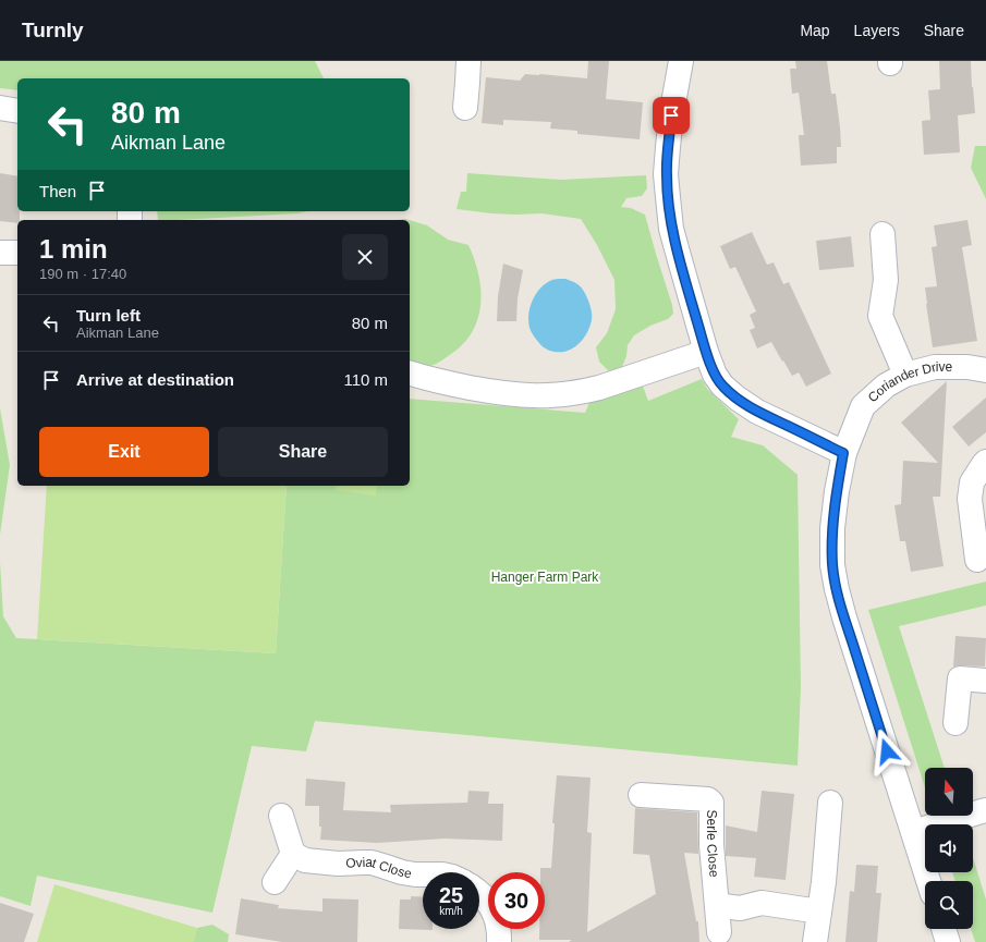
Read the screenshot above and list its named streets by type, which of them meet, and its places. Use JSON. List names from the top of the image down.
{
  "streets": {
    "street": ["Coriander Drive", "Serle Close", "Oviat Close"]
  },
  "parks": ["Hanger Farm Park"],
  "north": "top",
  "page": {
    "header": "Turnly",
    "nav": ["Map", "Layers", "Share"],
    "turn": ["80 m", "Aikman Lane"],
    "then": "Then",
    "heading": ["1 min", "190 m · 17:40"],
    "list": [
      {
        "name": "Turn left",
        "note": "Aikman Lane",
        "value": "80 m"
      },
      {
        "name": "Arrive at destination",
        "value": "110 m"
      }
    ],
    "buttons": ["Exit", "Share"],
    "speed": "25 km/h",
    "limit": "30"
  }
}
